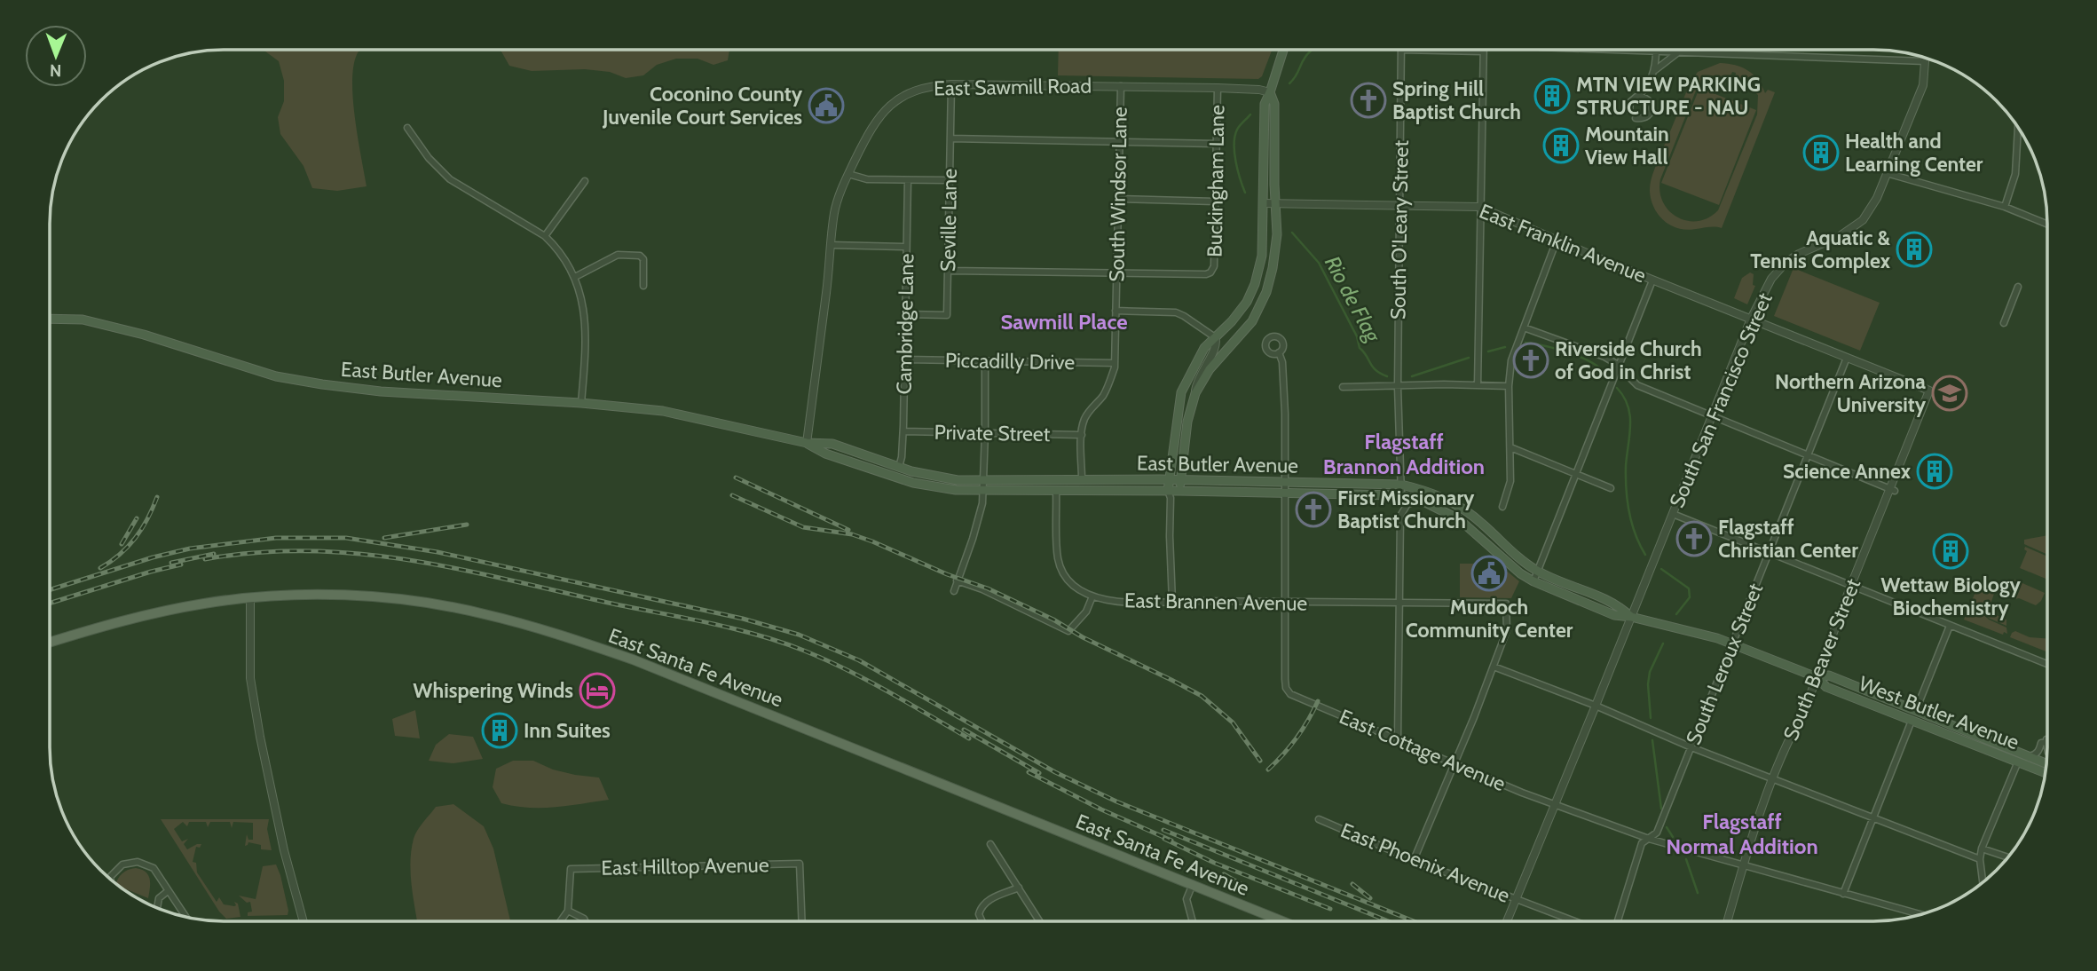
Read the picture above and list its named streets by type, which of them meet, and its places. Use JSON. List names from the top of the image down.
{
  "streets": {
    "main road": ["East Butler Avenue", "East Santa Fe Avenue", "West Butler Avenue"],
    "street": [
      "East Sawmill Road",
      "Buckingham Lane",
      "South Windsor Lane",
      "Seville Lane",
      "South O'Leary Street",
      "East Franklin Avenue",
      "Cambridge Lane",
      "Piccadilly Drive",
      "South San Francisco Street",
      "Private Street",
      "East Brannen Avenue",
      "South Beaver Street",
      "South Leroux Street",
      "East Cottage Avenue",
      "East Phoenix Avenue",
      "East Hilltop Avenue"
    ]
  },
  "crossings": [
    ["East Sawmill Road", "Buckingham Lane"],
    ["East Sawmill Road", "South Windsor Lane"],
    ["East Sawmill Road", "Seville Lane"],
    ["East Sawmill Road", "East Butler Avenue"],
    ["Buckingham Lane", "South Windsor Lane"],
    ["South Windsor Lane", "Piccadilly Drive"],
    ["South Windsor Lane", "East Butler Avenue"],
    ["South Windsor Lane", "Private Street"],
    ["Seville Lane", "Cambridge Lane"],
    ["South O'Leary Street", "East Franklin Avenue"],
    ["South O'Leary Street", "East Butler Avenue"],
    ["East Franklin Avenue", "South San Francisco Street"],
    ["East Franklin Avenue", "South Beaver Street"],
    ["East Franklin Avenue", "South Leroux Street"],
    ["Cambridge Lane", "Piccadilly Drive"],
    ["Cambridge Lane", "East Butler Avenue"],
    ["Cambridge Lane", "Private Street"],
    ["East Butler Avenue", "South San Francisco Street"],
    ["East Butler Avenue", "South Leroux Street"],
    ["East Butler Avenue", "West Butler Avenue"],
    ["South San Francisco Street", "East Cottage Avenue"],
    ["South San Francisco Street", "East Phoenix Avenue"],
    ["East Brannen Avenue", "East Cottage Avenue"],
    ["South Beaver Street", "West Butler Avenue"],
    ["South Beaver Street", "East Cottage Avenue"],
    ["South Leroux Street", "West Butler Avenue"],
    ["South Leroux Street", "East Cottage Avenue"]
  ],
  "districts": ["Sawmill Place", "Flagstaff Brannon Addition", "Flagstaff Normal Addition"],
  "water": ["Rio de Flag"],
  "places": {
    "building": [
      "MTN VIEW PARKING STRUCTURE - NAU",
      "Mountain View Hall",
      "Health and Learning Center",
      "Aquatic & Tennis Complex",
      "Science Annex",
      "Wettaw Biology Biochemistry",
      "Inn Suites"
    ],
    "church": [
      "Spring Hill Baptist Church",
      "Riverside Church of God in Christ",
      "First Missionary Baptist Church",
      "Flagstaff Christian Center"
    ],
    "public building": ["Coconino County Juvenile Court Services", "Murdoch Community Center"],
    "school or university": ["Northern Arizona University"],
    "hotel": ["Whispering Winds"]
  },
  "north": "bottom"
}
